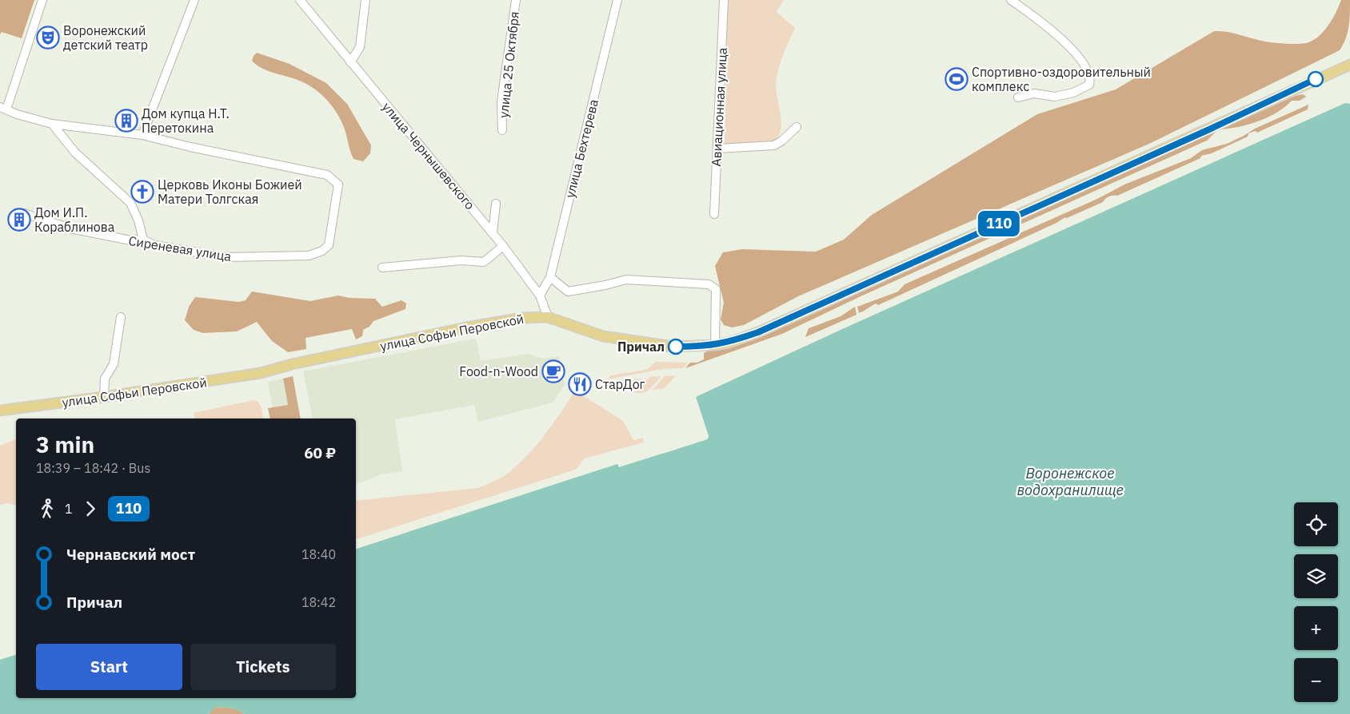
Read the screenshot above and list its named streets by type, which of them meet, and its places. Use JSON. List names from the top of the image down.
{
  "streets": {
    "main road": ["улица Софьи Перовской"],
    "street": [
      "улица 25 Октября",
      "Авиационная улица",
      "улица Бехтерева",
      "улица Чернышевского",
      "Сиреневая улица"
    ]
  },
  "crossings": [
    ["улица Бехтерева", "улица Чернышевского"],
    ["улица Чернышевского", "улица Софьи Перовской"]
  ],
  "water": ["Воронежское водохранилище"],
  "places": {
    "theatre": ["Воронежский детский театр"],
    "sports": ["Спортивно-оздоровительный комплекс"],
    "building": ["Дом купца Н.Т. Перетокина", "Дом И.П. Кораблинова"],
    "church": ["Церковь Иконы Божией Матери Толгская"],
    "other": ["Причал"],
    "cafe": ["Food-n-Wood"],
    "restaurant": ["СтарДог"]
  },
  "lines": ["bus line 110"],
  "page": {
    "on_map": "110",
    "heading": ["3 min", "18:39 – 18:42 · Bus", "60 ₽"],
    "legs": ["1", "110"],
    "map_buttons": ["+", "−"],
    "list": [
      {
        "name": "Чернавский мост",
        "value": "18:40"
      },
      {
        "name": "Причал",
        "value": "18:42"
      }
    ],
    "buttons": ["Start", "Tickets"]
  }
}
